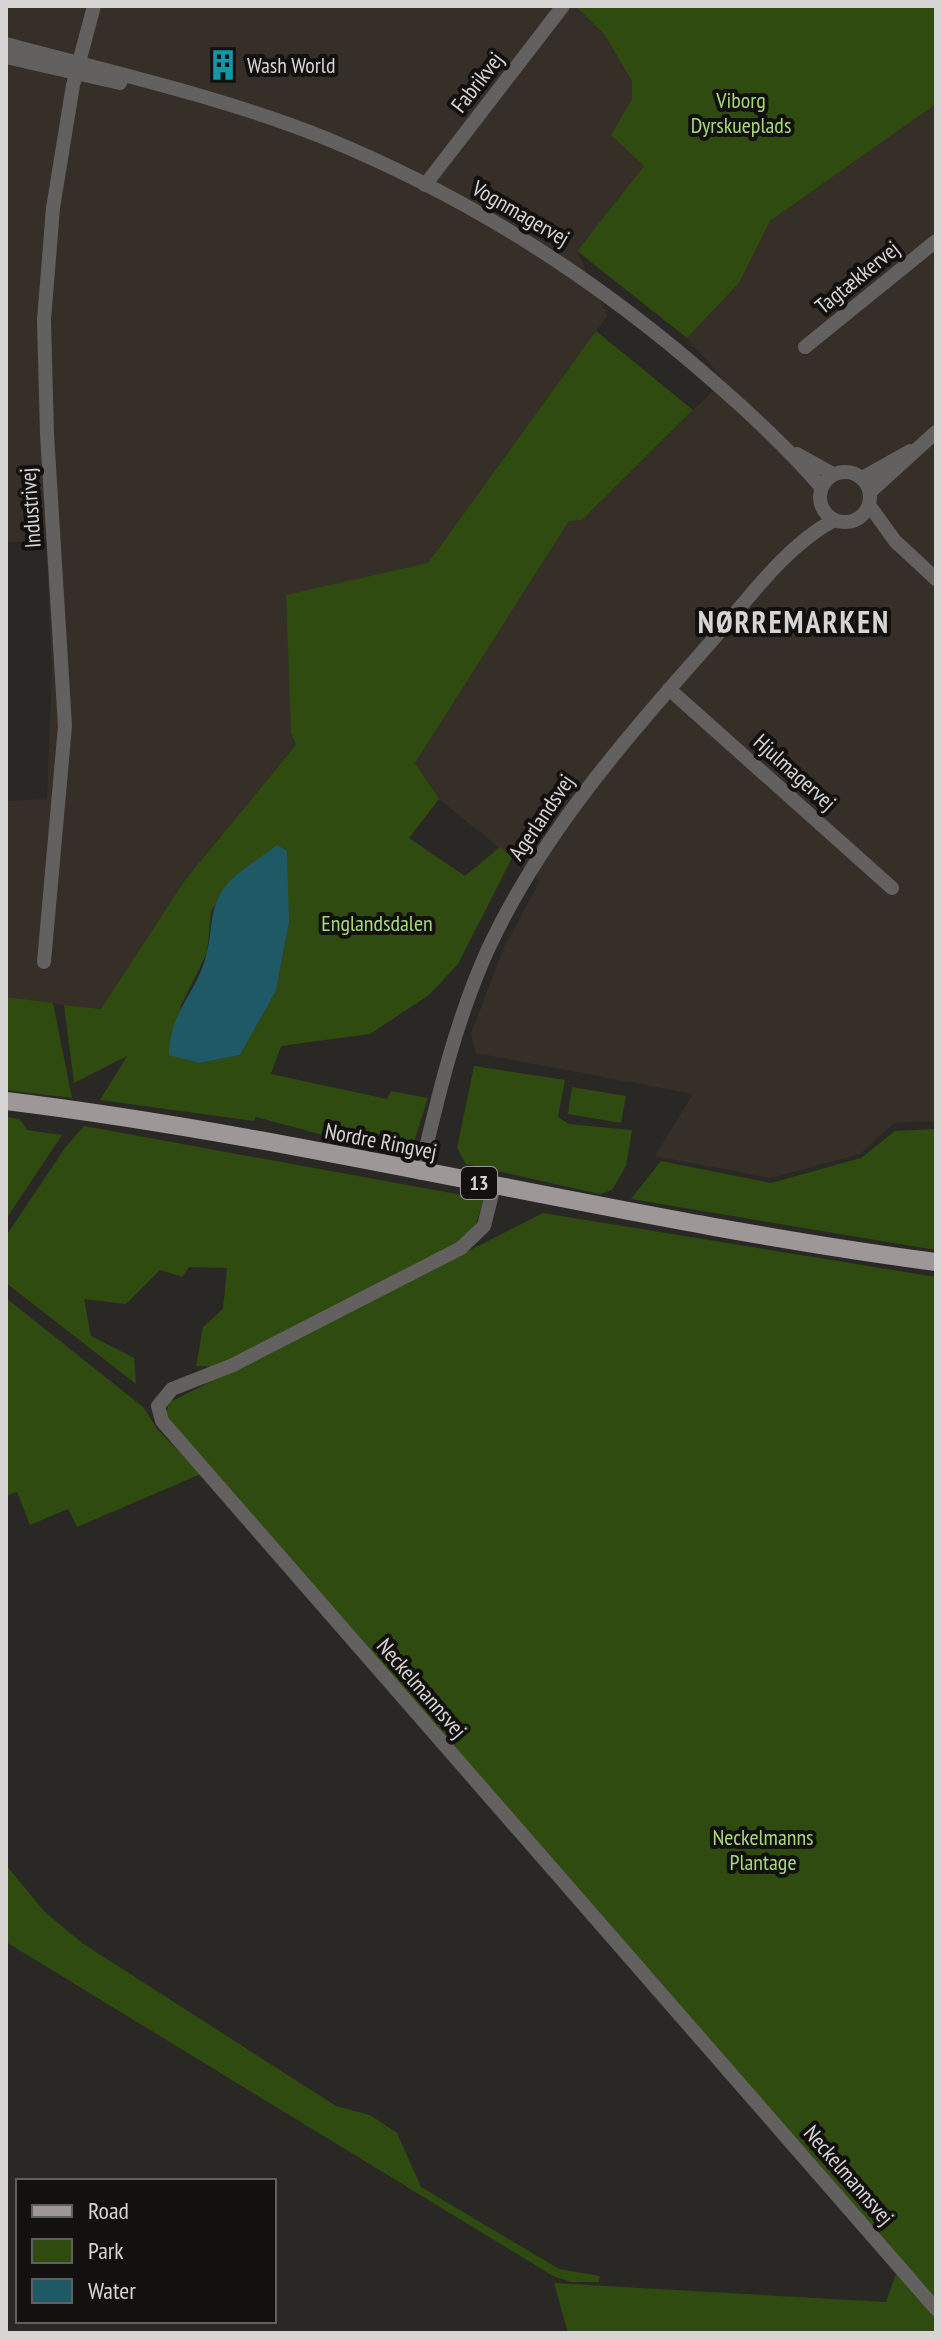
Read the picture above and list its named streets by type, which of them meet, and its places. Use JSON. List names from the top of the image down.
{
  "streets": {
    "main road": ["Nordre Ringvej", "13"],
    "street": [
      "Fabrikvej",
      "Vognmagervej",
      "Tagtækkervej",
      "Industrivej",
      "Hjulmagervej",
      "Agerlandsvej",
      "Neckelmannsvej"
    ]
  },
  "crossings": [
    ["Fabrikvej", "Vognmagervej"],
    ["Vognmagervej", "Industrivej"],
    ["Vognmagervej", "Agerlandsvej"],
    ["Hjulmagervej", "Agerlandsvej"],
    ["Agerlandsvej", "Nordre Ringvej"],
    ["Nordre Ringvej", "Neckelmannsvej"]
  ],
  "districts": ["NØRREMARKEN"],
  "parks": ["Viborg Dyrskueplads", "Englandsdalen", "Neckelmanns Plantage"],
  "places": {
    "building": ["Wash World"]
  },
  "legend": ["Road", "Park", "Water"]
}
